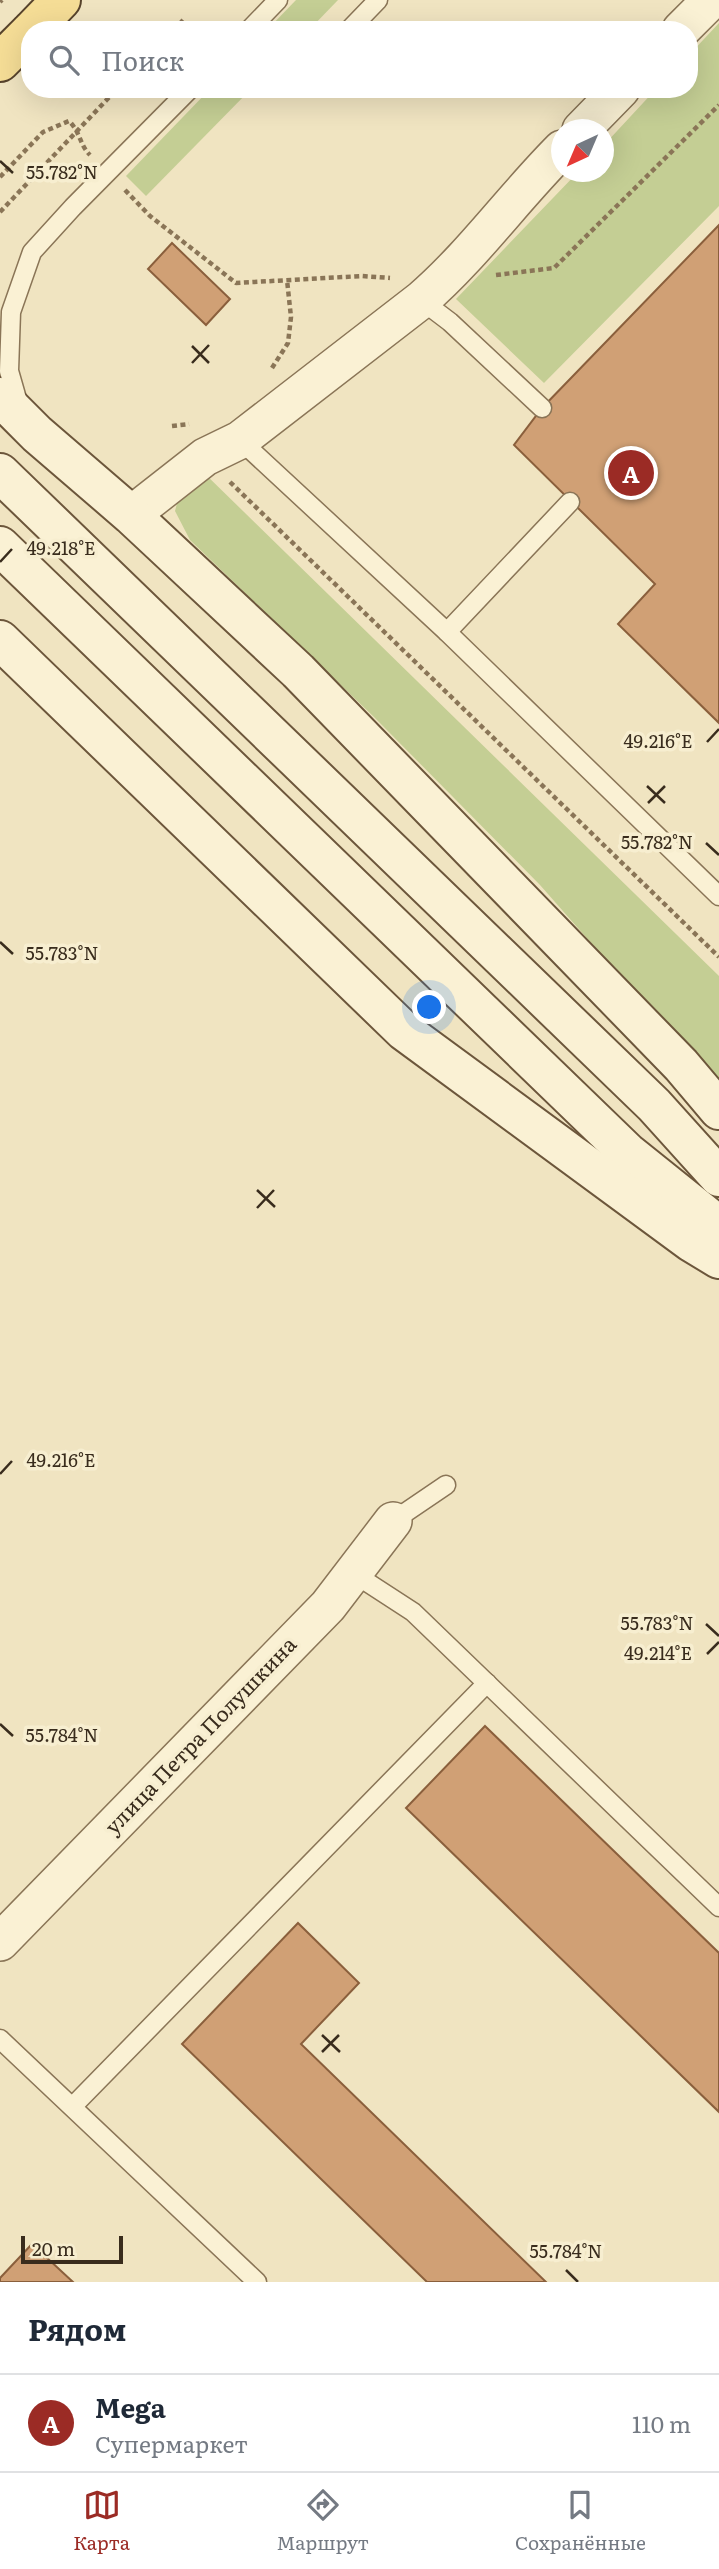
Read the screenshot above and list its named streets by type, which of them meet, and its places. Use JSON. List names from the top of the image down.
{
  "streets": {
    "street": ["улица Петра Полушкина"]
  },
  "scale_bar": "20 m",
  "north": "bottom left",
  "page": {
    "search": "Поиск",
    "pins": "A",
    "scale": "20 m",
    "heading": "Рядом",
    "list": [
      {
        "mark": "A",
        "name": "Mega",
        "note": "Супермаркет",
        "value": "110 m"
      }
    ],
    "nav": ["Карта", "Маршрут", "Сохранённые"]
  },
  "coordinates": [
    "55.782°N",
    "49.218°E",
    "49.216°E",
    "55.783°N",
    "49.214°E",
    "55.784°N"
  ]
}
